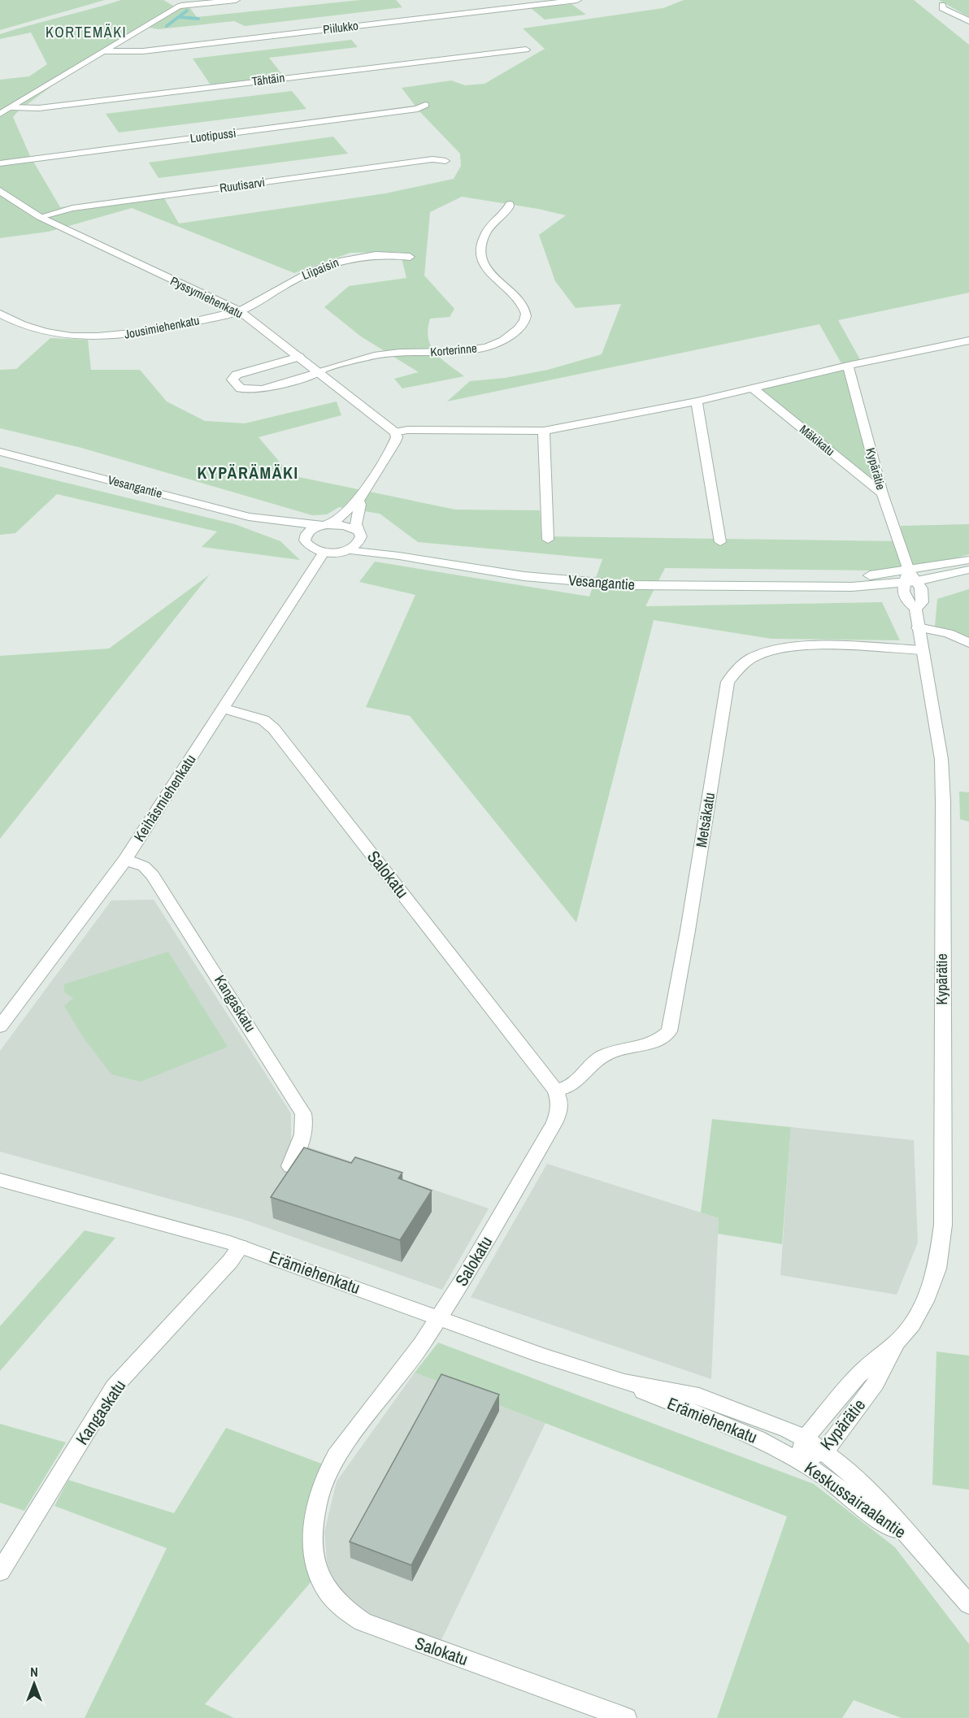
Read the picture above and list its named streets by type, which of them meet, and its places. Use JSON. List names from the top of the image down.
{
  "streets": {
    "street": [
      "Piilukko",
      "Tähtäin",
      "Luotipussi",
      "Ruutisarvi",
      "Liipaisin",
      "Pyssymiehenkatu",
      "Jousimiehenkatu",
      "Korterinne",
      "Mäkikatu",
      "Kypärätie",
      "Vesangantie",
      "Keihäsmiehenkatu",
      "Metsäkatu",
      "Salokatu",
      "Kangaskatu",
      "Erämiehenkatu",
      "Keskussairaalantie"
    ]
  },
  "crossings": [
    ["Ruutisarvi", "Pyssymiehenkatu"],
    ["Liipaisin", "Pyssymiehenkatu"],
    ["Liipaisin", "Jousimiehenkatu"],
    ["Pyssymiehenkatu", "Jousimiehenkatu"],
    ["Pyssymiehenkatu", "Korterinne"],
    ["Mäkikatu", "Kypärätie"],
    ["Kypärätie", "Vesangantie"],
    ["Kypärätie", "Metsäkatu"],
    ["Kypärätie", "Erämiehenkatu"],
    ["Kypärätie", "Keskussairaalantie"],
    ["Vesangantie", "Keihäsmiehenkatu"],
    ["Keihäsmiehenkatu", "Salokatu"],
    ["Keihäsmiehenkatu", "Kangaskatu"],
    ["Metsäkatu", "Salokatu"],
    ["Salokatu", "Erämiehenkatu"],
    ["Kangaskatu", "Erämiehenkatu"],
    ["Erämiehenkatu", "Keskussairaalantie"]
  ],
  "districts": ["KORTEMÄKI", "KYPÄRÄMÄKI"],
  "north": "top"
}
